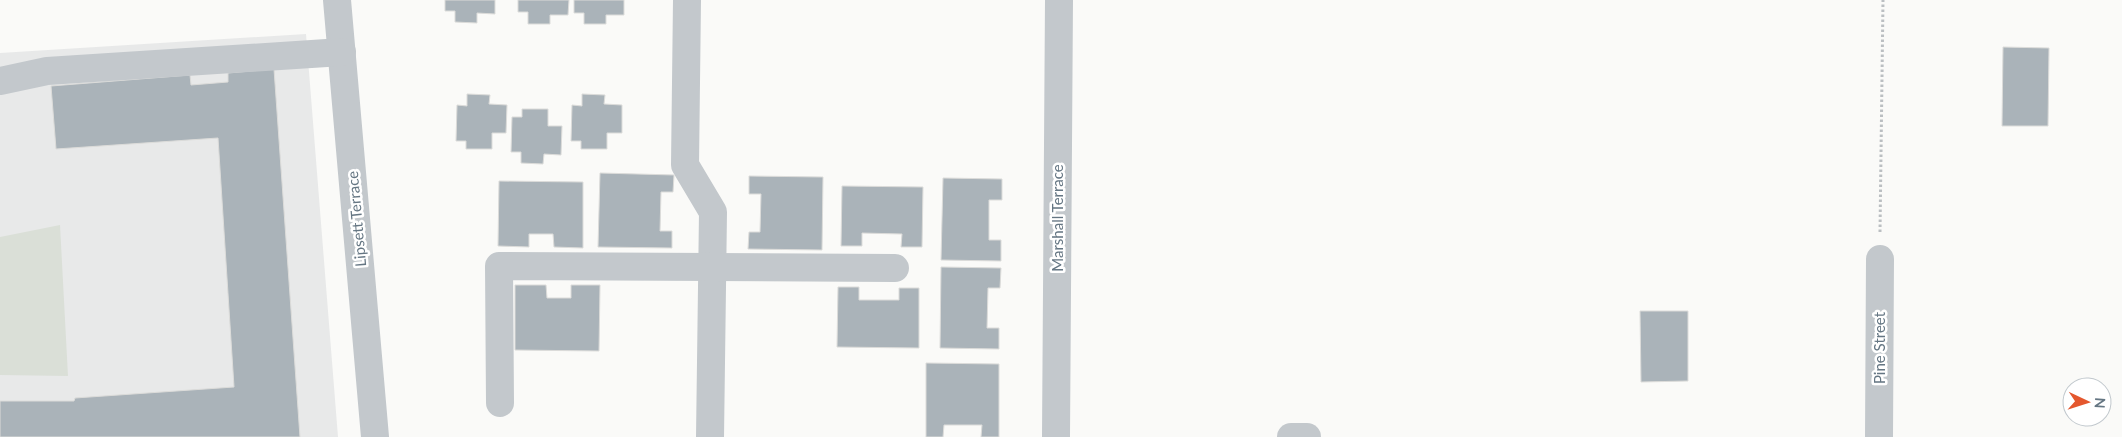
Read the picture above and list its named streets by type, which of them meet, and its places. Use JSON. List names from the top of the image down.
{
  "streets": {
    "street": ["Marshall Terrace", "Lipsett Terrace", "Pine Street"]
  },
  "north": "right"
}
